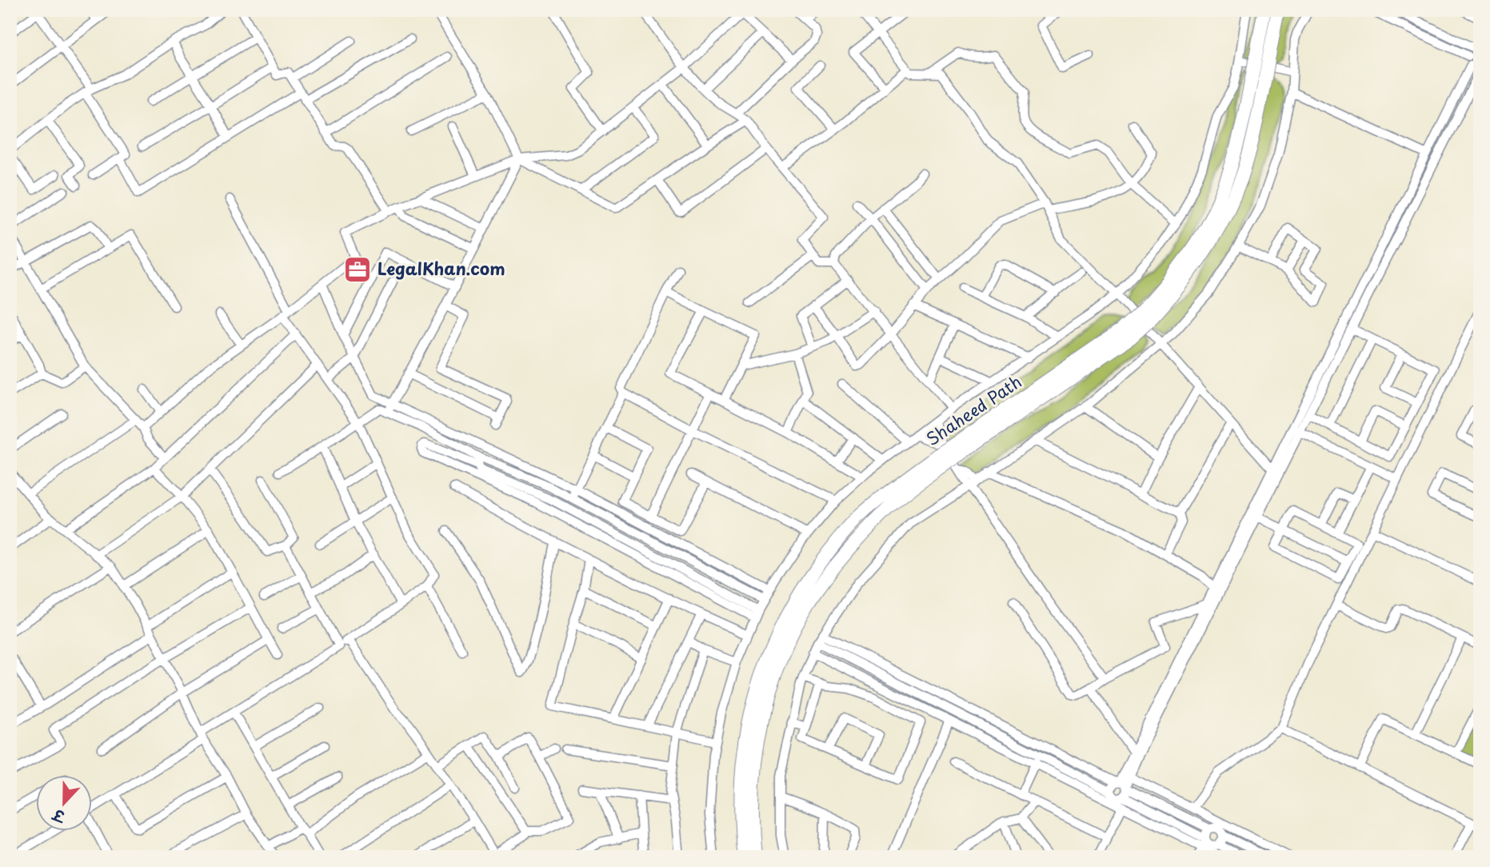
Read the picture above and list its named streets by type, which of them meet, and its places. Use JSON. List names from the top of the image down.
{
  "streets": {
    "highway": ["Shaheed Path"]
  },
  "places": {
    "office": ["LegalKhan.com"]
  },
  "north": "bottom"
}
